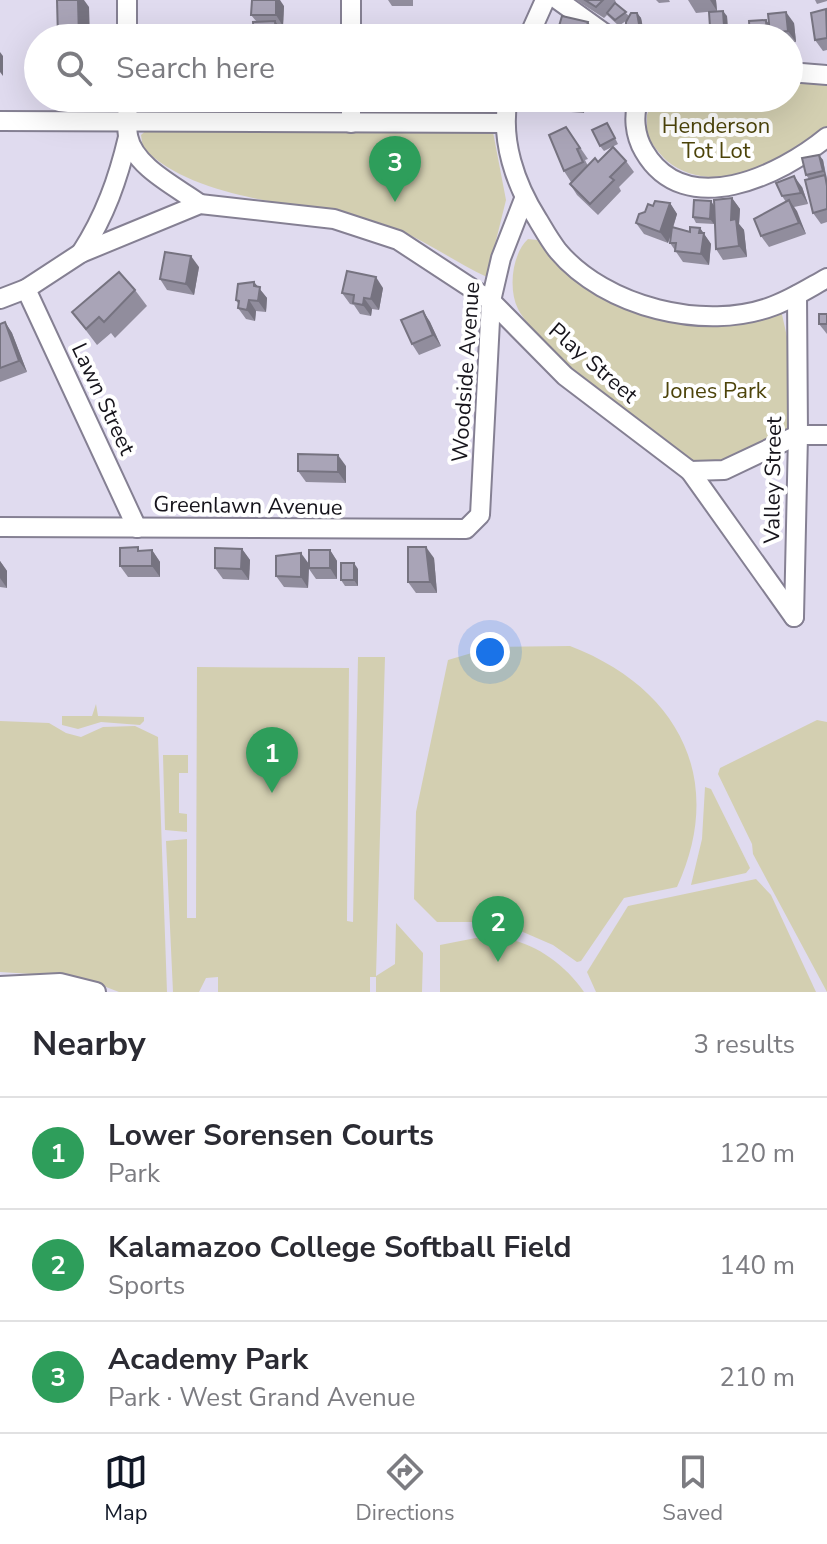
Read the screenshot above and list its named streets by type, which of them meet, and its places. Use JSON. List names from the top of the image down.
{
  "streets": {
    "street": [
      "Play Street",
      "Woodside Avenue",
      "Lawn Street",
      "Valley Street",
      "Greenlawn Avenue"
    ]
  },
  "crossings": [
    ["Play Street", "Woodside Avenue"],
    ["Play Street", "Valley Street"],
    ["Woodside Avenue", "Greenlawn Avenue"],
    ["Lawn Street", "Greenlawn Avenue"]
  ],
  "parks": ["Henderson Tot Lot", "Jones Park"],
  "page": {
    "search": "Search here",
    "pins": ["3", "1", "2"],
    "heading": ["Nearby", "3 results"],
    "list": [
      {
        "mark": "1",
        "name": "Lower Sorensen Courts",
        "note": "Park",
        "value": "120 m"
      },
      {
        "mark": "2",
        "name": "Kalamazoo College Softball Field",
        "note": "Sports",
        "value": "140 m"
      },
      {
        "mark": "3",
        "name": "Academy Park",
        "note": "Park · West Grand Avenue",
        "value": "210 m"
      }
    ],
    "nav": ["Map", "Directions", "Saved"]
  }
}
